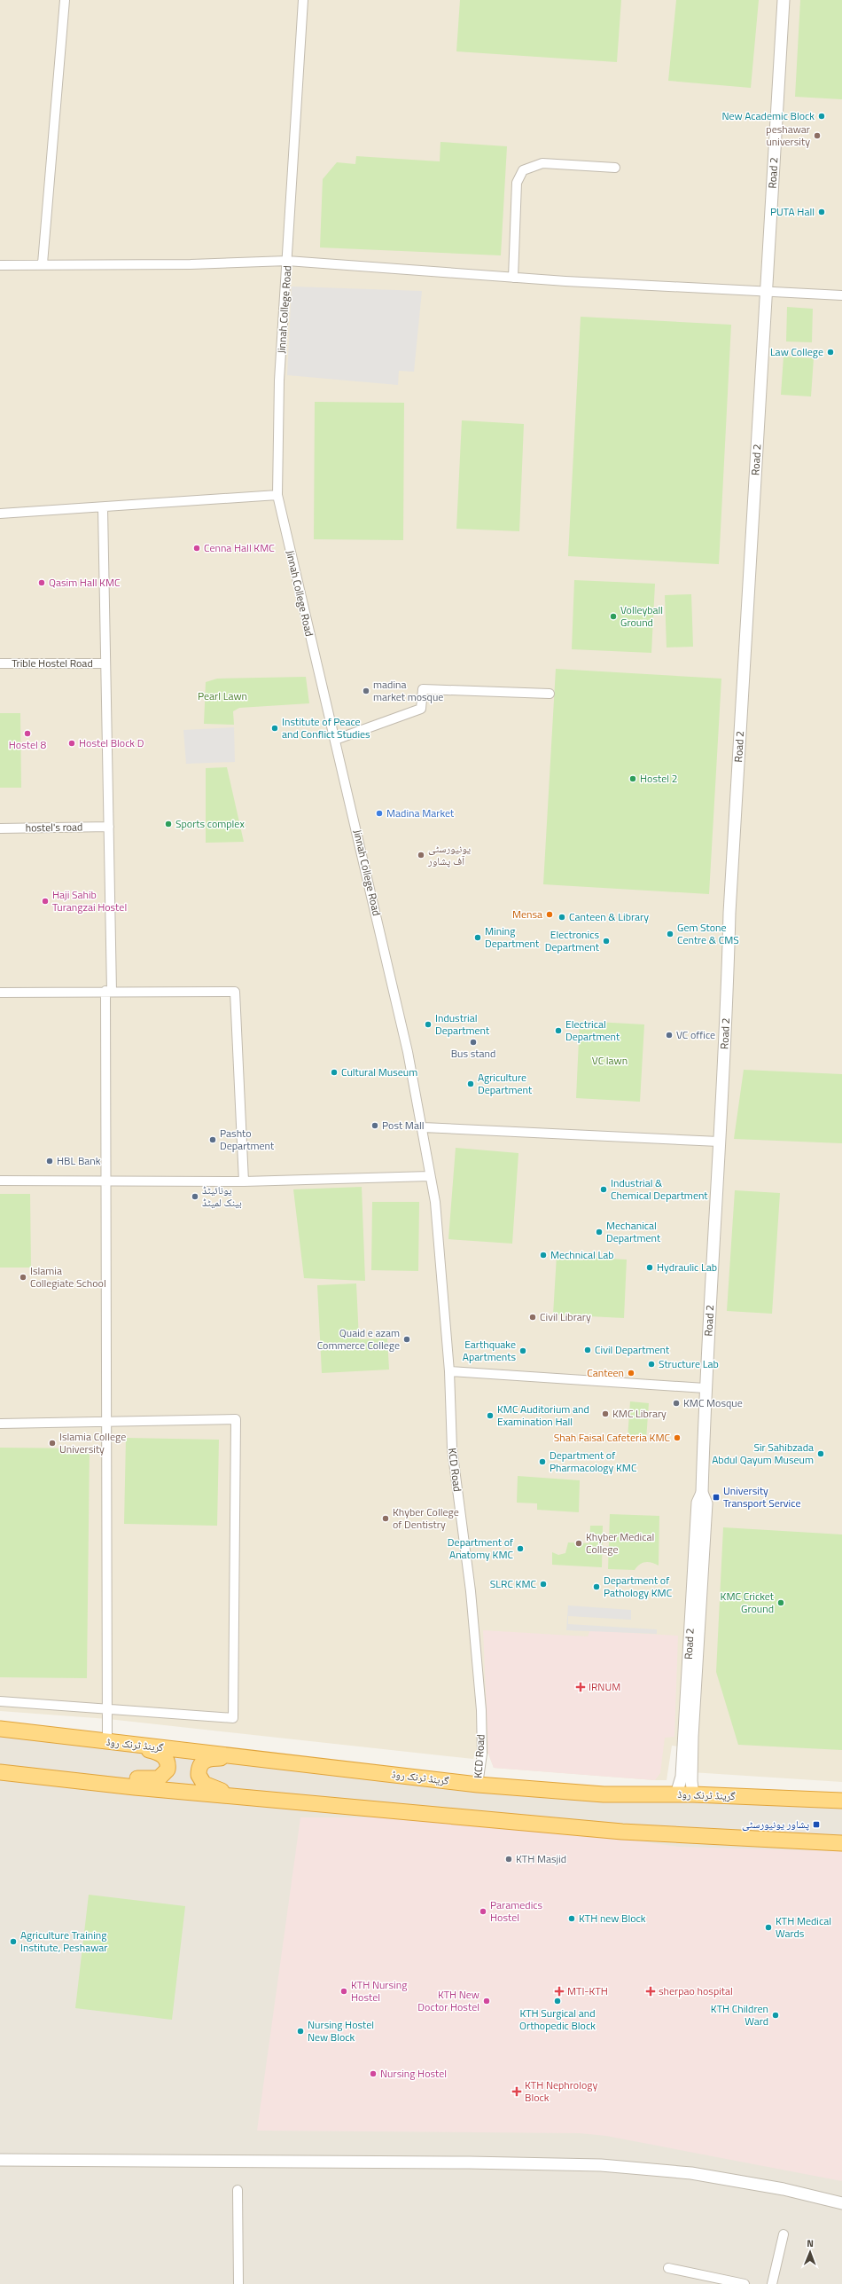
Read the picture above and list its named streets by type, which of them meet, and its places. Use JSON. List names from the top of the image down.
{
  "streets": {
    "highway": ["گرینڈ ٹرنک روڈ"],
    "street": [
      "Road 2",
      "Jinnah College Road",
      "Trible Hostel Road",
      "hostel's road",
      "KCD Road"
    ]
  },
  "crossings": [
    ["Road 2", "گرینڈ ٹرنک روڈ"],
    ["Jinnah College Road", "KCD Road"],
    ["KCD Road", "گرینڈ ٹرنک روڈ"]
  ],
  "parks": ["Pearl Lawn", "VC lawn"],
  "places": {
    "other": [
      "New Academic Block",
      "peshawar university",
      "PUTA Hall",
      "Law College",
      "Cenna Hall KMC",
      "Qasim Hall KMC",
      "Volleyball Ground",
      "madina market mosque",
      "Institute of Peace and Conflict Studies",
      "Hostel 8",
      "Hostel Block D",
      "Hostel 2",
      "Madina Market",
      "Sports complex",
      "یونیورسٹی آف پشاور",
      "Haji Sahib Turangzai Hostel",
      "Mensa",
      "Canteen & Library",
      "Gem Stone Centre & CMS",
      "Mining Department",
      "Electronics Department",
      "Industrial Department",
      "Electrical Department",
      "VC office",
      "Bus stand",
      "Cultural Museum",
      "Agriculture Department",
      "Post Mall",
      "Pashto Department",
      "HBL Bank",
      "Industrial & Chemical Department",
      "یونائیٹڈ بینک لمیٹڈ",
      "Mechanical Department",
      "Mechnical Lab",
      "Hydraulic Lab",
      "Islamia Collegiate School",
      "Civil Library",
      "Quaid e azam Commerce College",
      "Civil Department",
      "Earthquake Apartments",
      "Structure Lab",
      "Canteen",
      "KMC Mosque",
      "KMC Library",
      "KMC Auditorium and Examination Hall",
      "Shah Faisal Cafeteria KMC",
      "Islamia College University",
      "Sir Sahibzada Abdul Qayum Museum",
      "Department of Pharmacology KMC",
      "Khyber College of Dentistry",
      "Khyber Medical College",
      "Department of Anatomy KMC",
      "SLRC KMC",
      "Department of Pathology KMC",
      "KMC Cricket Ground",
      "KTH Masjid",
      "Paramedics Hostel",
      "KTH new Block",
      "KTH Medical Wards",
      "Agriculture Training Institute, Peshawar",
      "KTH Nursing Hostel",
      "KTH New Doctor Hostel",
      "KTH Surgical and Orthopedic Block",
      "KTH Children Ward",
      "Nursing Hostel New Block",
      "Nursing Hostel"
    ],
    "transit": ["University Transport Service", "پشاور یونیورسٹی"],
    "health": [
      "IRNUM",
      "MTI-KTH",
      "sherpao hospital",
      "KTH Nephrology Block"
    ]
  },
  "north": "top"
}
